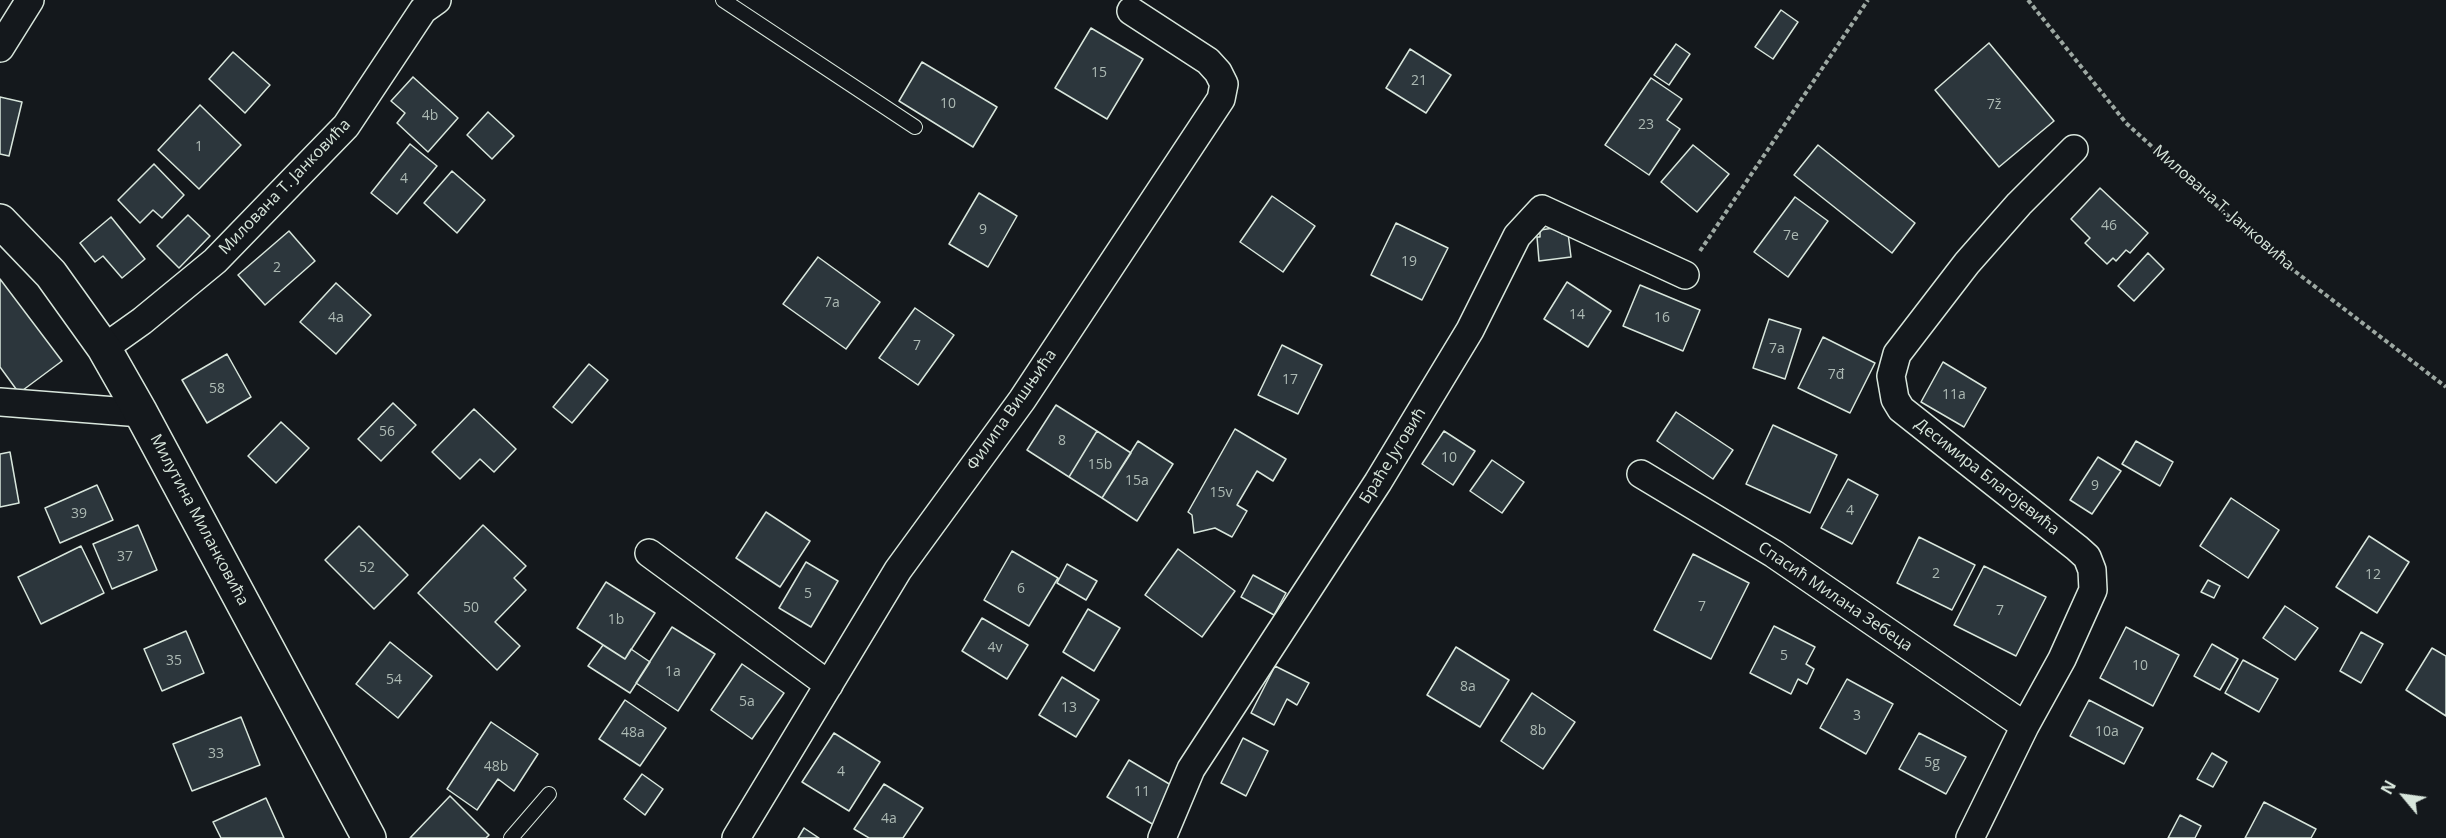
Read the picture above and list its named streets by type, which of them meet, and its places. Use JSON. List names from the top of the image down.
{
  "streets": {
    "street": [
      "Милована Т. Јанковића",
      "Филипа Вишњића",
      "Браће Југовић",
      "Десимира Благојевића",
      "Милутина Миланковића",
      "Спасић Милана Зебеца"
    ]
  },
  "crossings": [
    ["Милована Т. Јанковића", "Милутина Миланковића"],
    ["Десимира Благојевића", "Спасић Милана Зебеца"]
  ],
  "house_numbers": [
    "15",
    "21",
    "10",
    "7ž",
    "4b",
    "23",
    "1",
    "4",
    "46",
    "9",
    "7e",
    "19",
    "2",
    "7a",
    "14",
    "4a",
    "16",
    "7",
    "7a",
    "7đ",
    "17",
    "58",
    "11a",
    "56",
    "8",
    "10",
    "15b",
    "15a",
    "9",
    "15v",
    "4",
    "39",
    "37",
    "52",
    "2",
    "12",
    "6",
    "5",
    "7",
    "50",
    "7",
    "1b",
    "4v",
    "5",
    "35",
    "10",
    "1a",
    "54",
    "8a",
    "5a",
    "13",
    "3",
    "8b",
    "10a",
    "48a",
    "33",
    "5g",
    "48b",
    "4",
    "11",
    "4a"
  ],
  "north": "top left"
}
